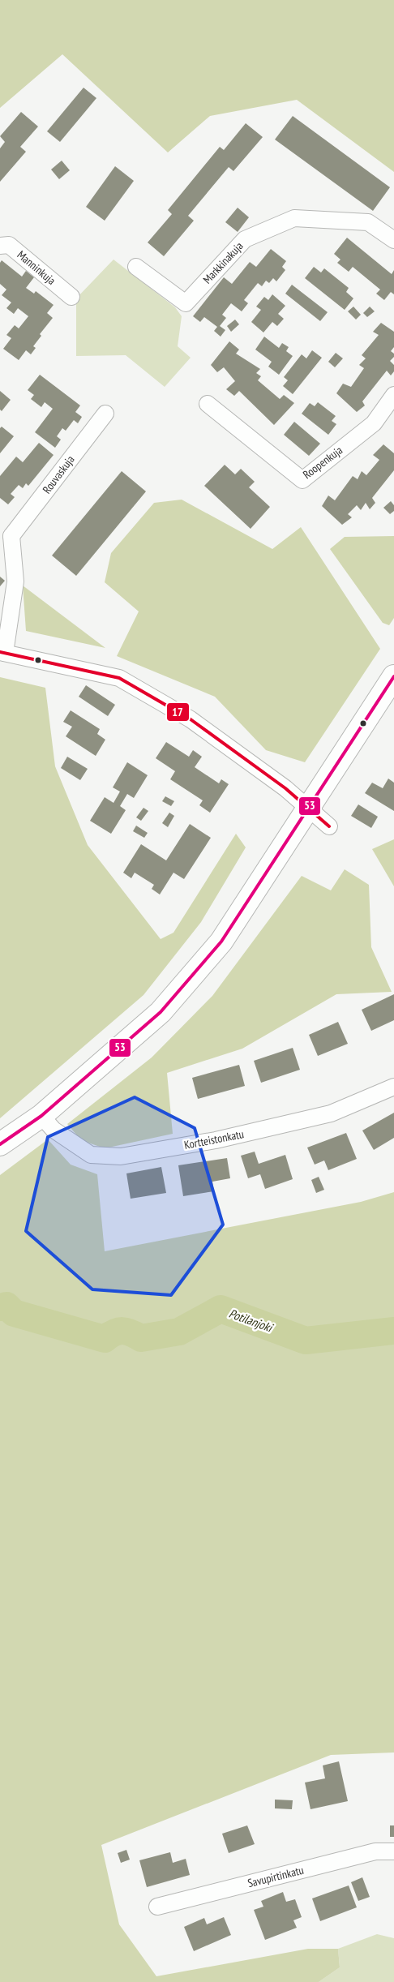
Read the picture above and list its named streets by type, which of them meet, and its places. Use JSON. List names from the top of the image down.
{
  "streets": {
    "street": [
      "Markkinakuja",
      "Manninkuja",
      "Roopenkuja",
      "Rouvaskuja",
      "Kortteistonkatu",
      "Savupirtinkatu"
    ]
  },
  "water": ["Potilanjoki"],
  "lines": ["transit line 17", "transit line 53"]
}
